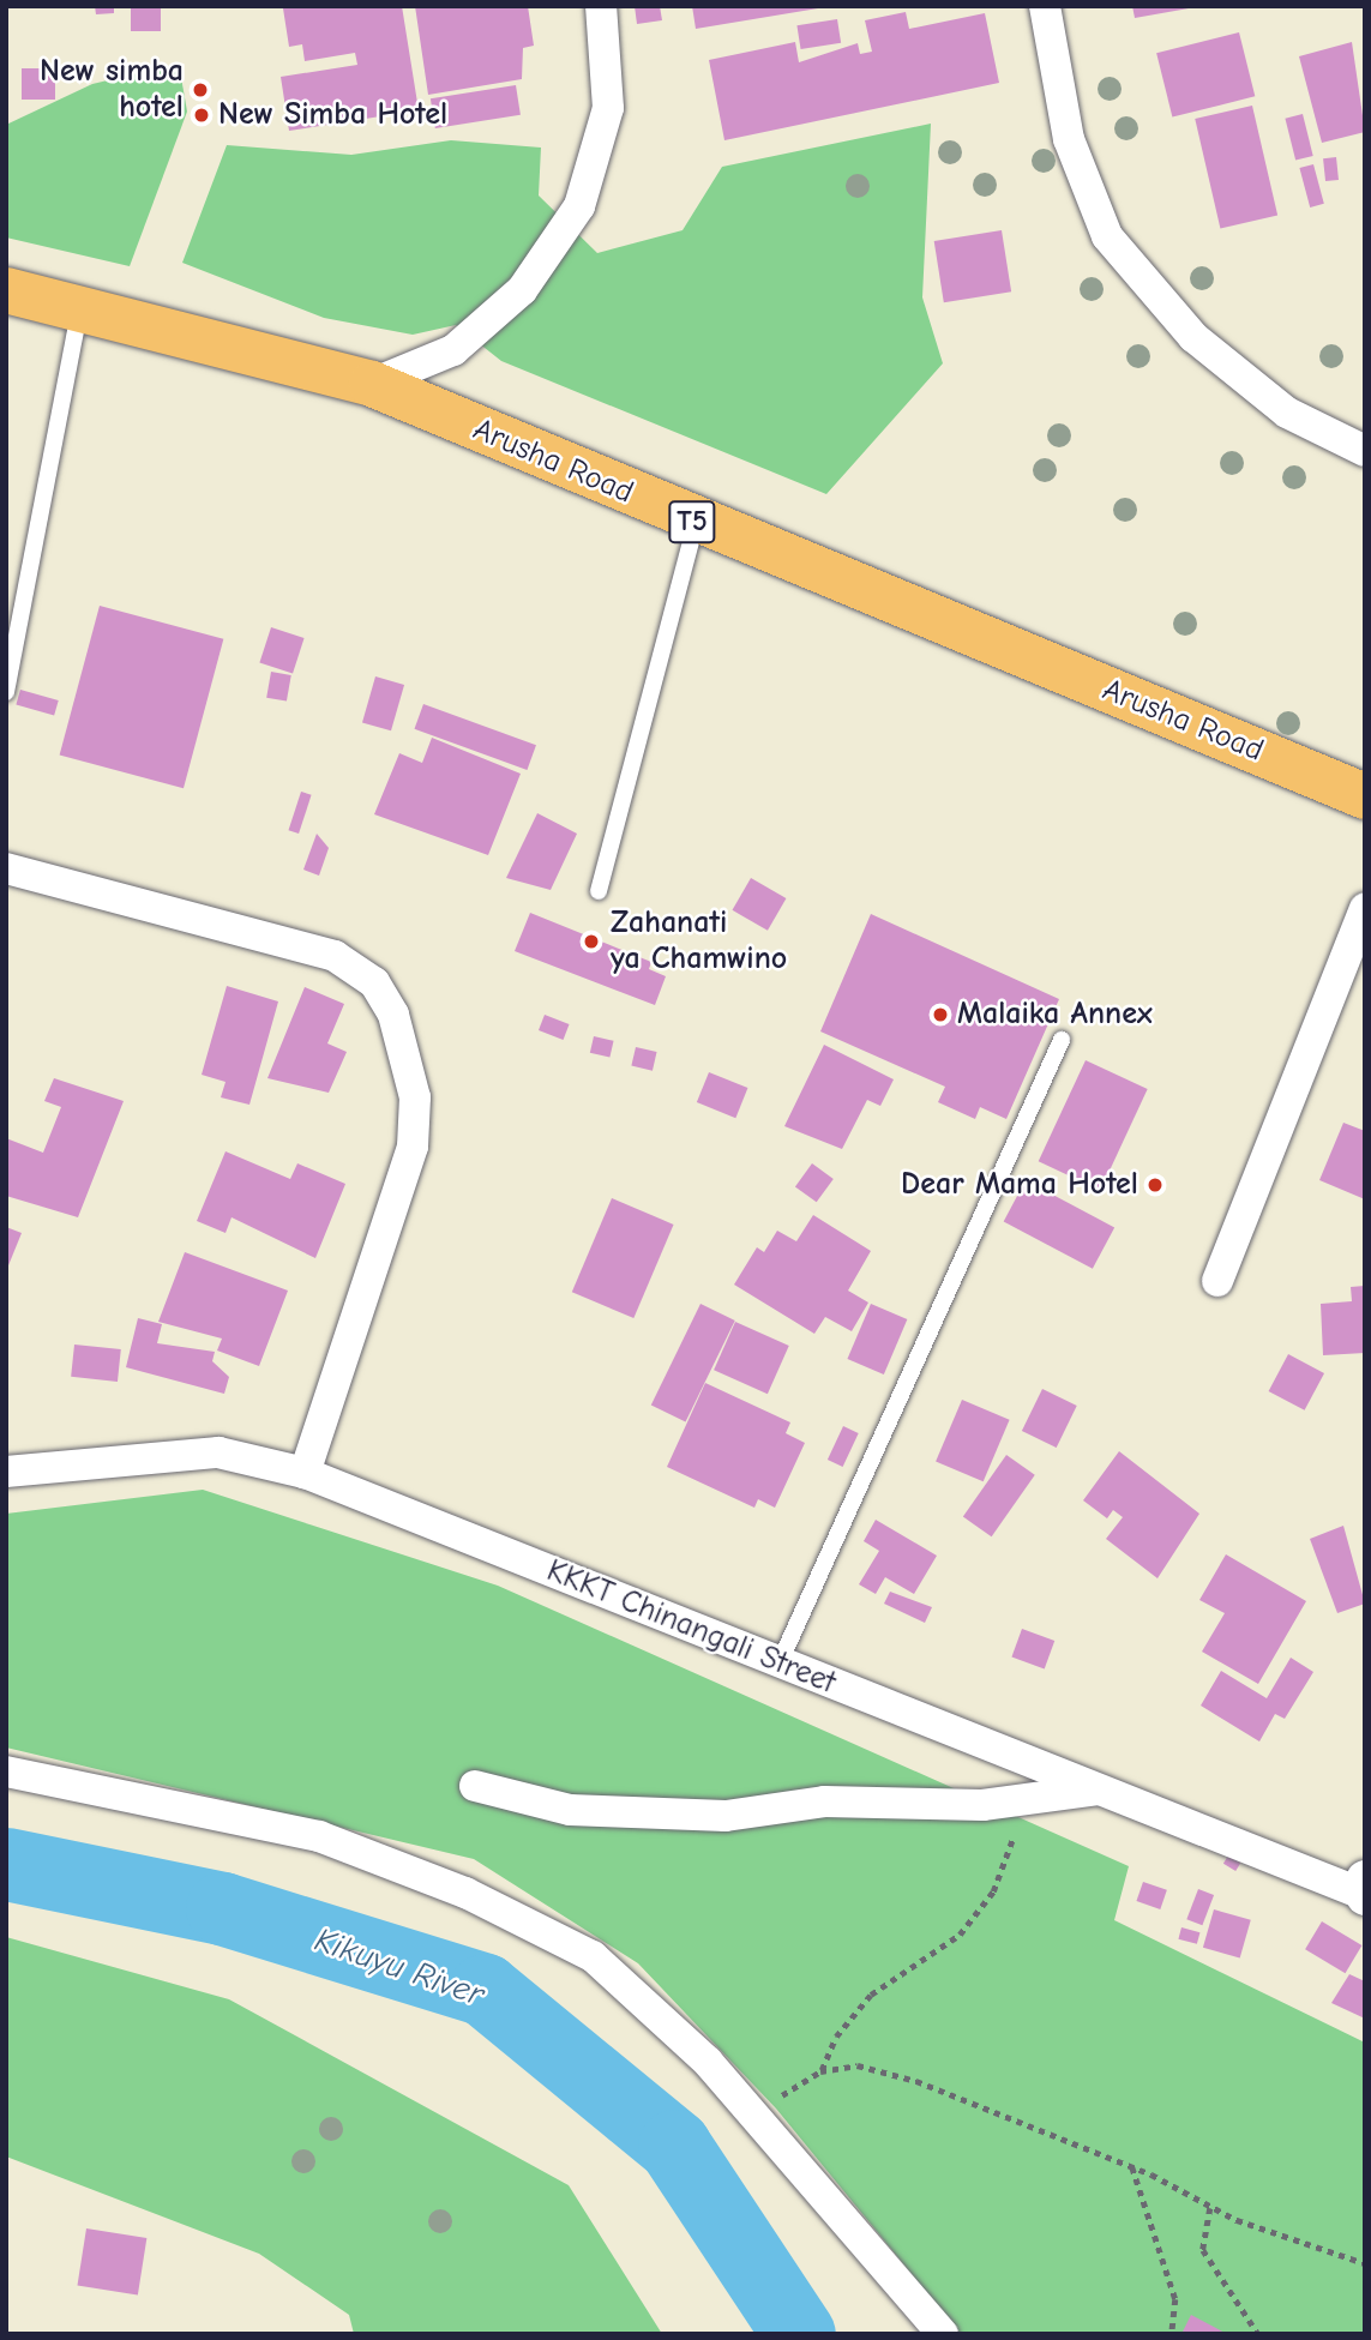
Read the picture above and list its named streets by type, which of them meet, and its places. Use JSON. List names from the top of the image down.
{
  "streets": {
    "highway": ["Arusha Road", "T5"],
    "street": ["KKKT Chinangali Street"]
  },
  "water": ["Kikuyu River"],
  "places": [
    "New simba hotel",
    "New Simba Hotel",
    "Zahanati ya Chamwino",
    "Malaika Annex",
    "Dear Mama Hotel"
  ]
}
